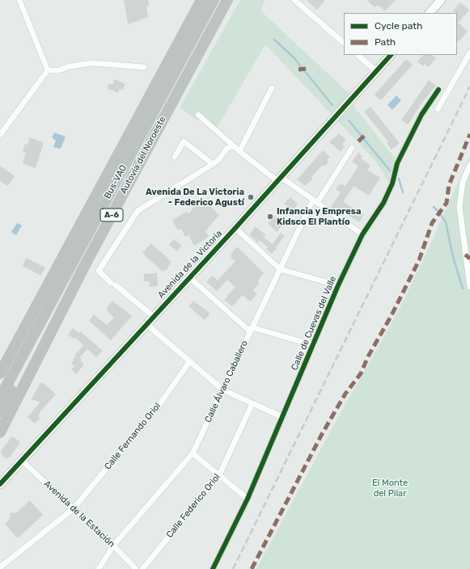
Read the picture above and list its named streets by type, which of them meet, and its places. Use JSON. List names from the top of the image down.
{
  "streets": {
    "highway": ["Autovía del Noroeste", "Bus-VAO", "A-6"],
    "street": [
      "Avenida de la Victoria",
      "Calle de Cuevas del Valle",
      "Calle Álvaro Caballero",
      "Calle Fernando Oriol",
      "Calle Federico Oriol",
      "Avenida de la Estación"
    ]
  },
  "crossings": [
    ["Avenida de la Victoria", "Avenida de la Estación"],
    ["Calle Álvaro Caballero", "Avenida de la Estación"],
    ["Calle Fernando Oriol", "Avenida de la Estación"]
  ],
  "parks": ["El Monte del Pilar"],
  "places": ["Avenida De La Victoria - Federico Agustí", "Infancia y Empresa Kidsco El Plantío"],
  "legend": ["Cycle path", "Path"]
}
